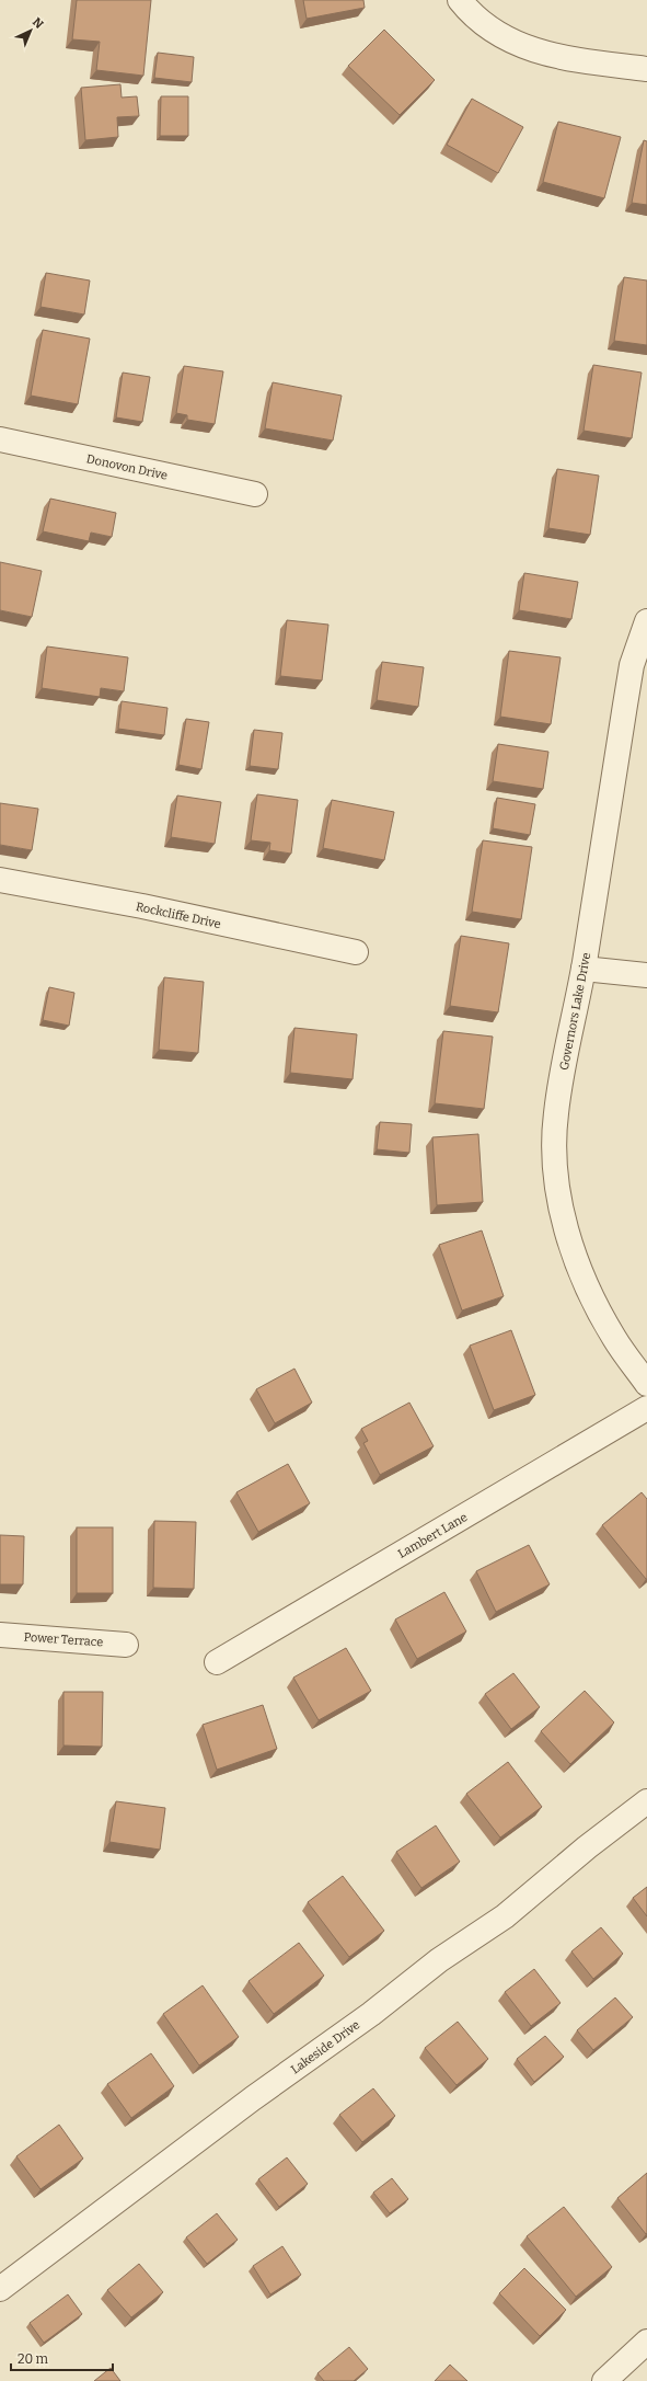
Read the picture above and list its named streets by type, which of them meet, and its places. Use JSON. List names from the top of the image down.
{
  "streets": {
    "street": [
      "Donovon Drive",
      "Rockcliffe Drive",
      "Governors Lake Drive",
      "Lambert Lane",
      "Power Terrace",
      "Lakeside Drive"
    ]
  },
  "scale_bar": "20 m",
  "north": "top right"
}
